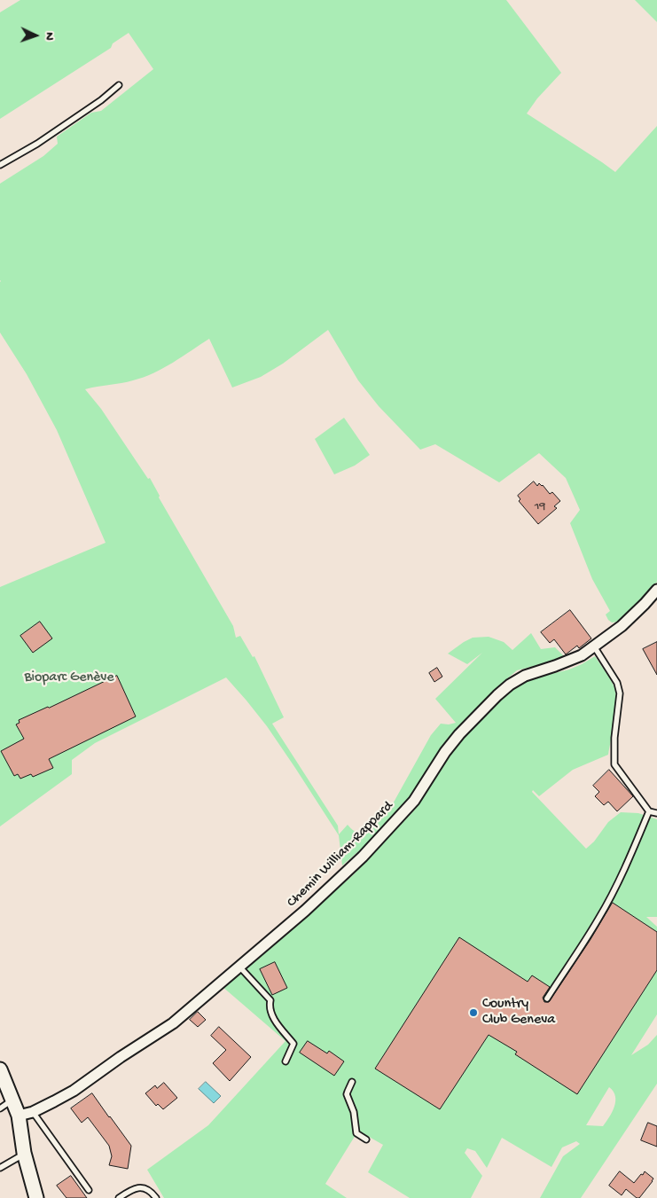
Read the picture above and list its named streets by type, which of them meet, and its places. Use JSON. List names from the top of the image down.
{
  "streets": {
    "street": ["Chemin William-Rappard"]
  },
  "parks": ["Bioparc Genève"],
  "places": ["Country Club Geneva"],
  "house_numbers": ["19"],
  "north": "right"
}
